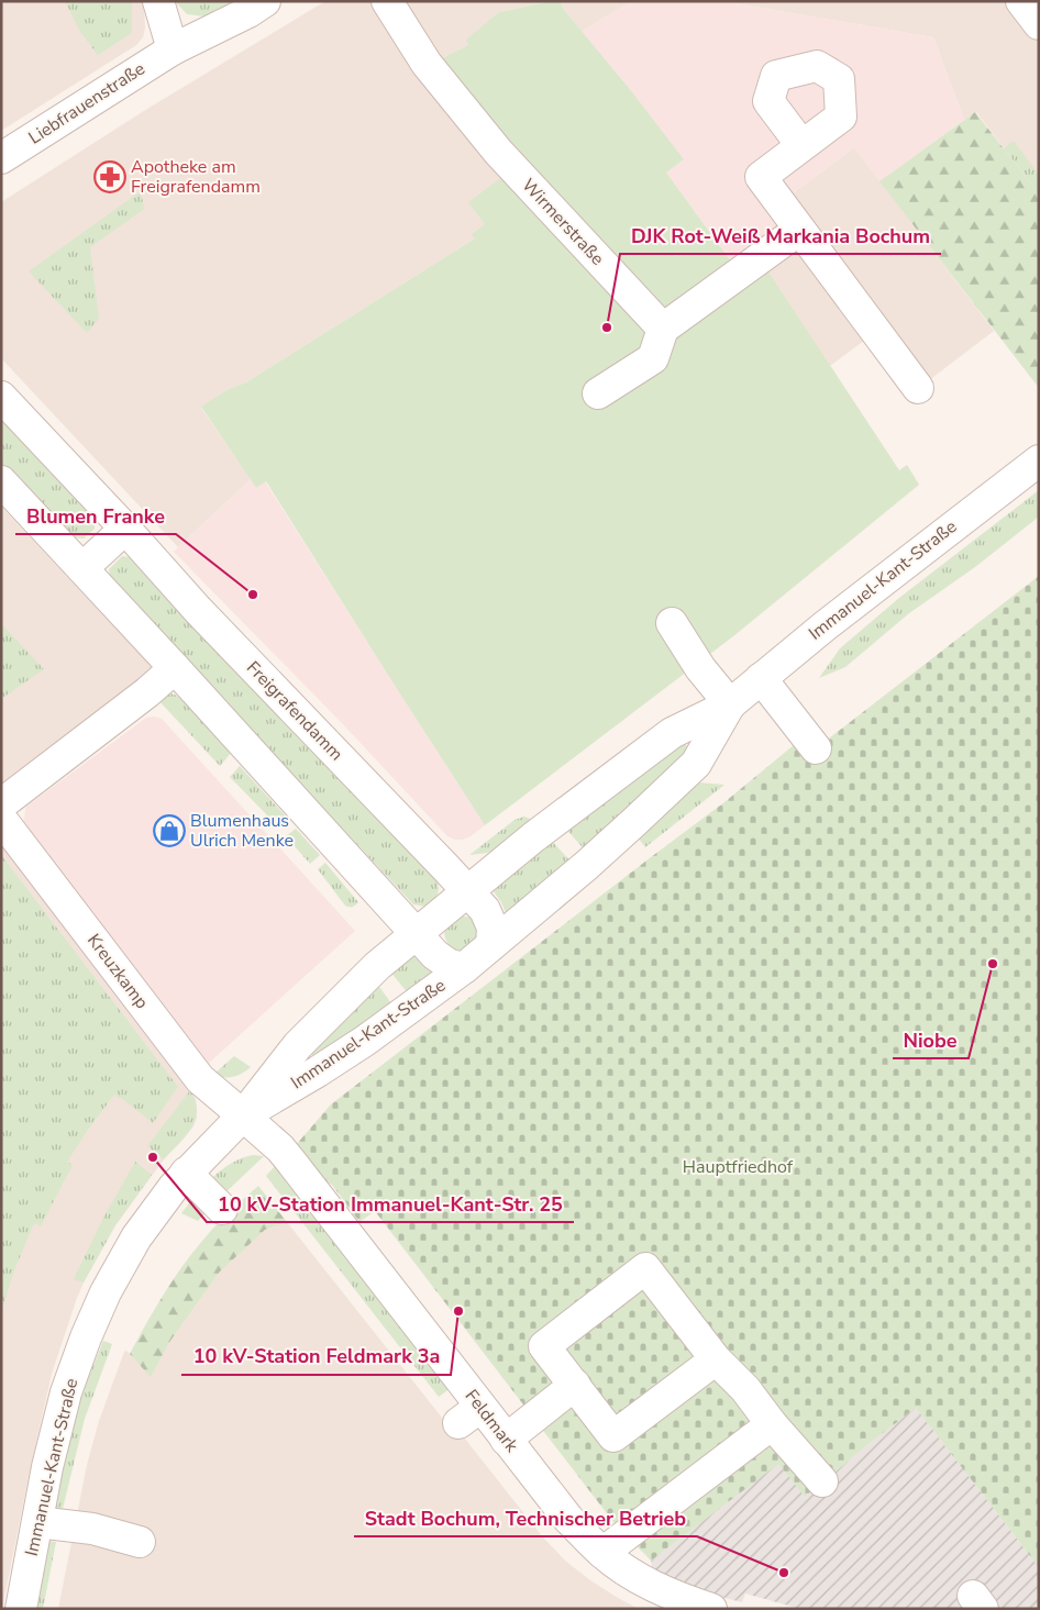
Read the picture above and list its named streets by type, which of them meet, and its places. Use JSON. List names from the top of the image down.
{
  "streets": {
    "street": [
      "Liebfrauenstraße",
      "Wirmerstraße",
      "Immanuel-Kant-Straße",
      "Freigrafendamm",
      "Kreuzkamp",
      "Feldmark"
    ]
  },
  "crossings": [
    ["Immanuel-Kant-Straße", "Freigrafendamm"],
    ["Immanuel-Kant-Straße", "Kreuzkamp"],
    ["Immanuel-Kant-Straße", "Feldmark"],
    ["Kreuzkamp", "Feldmark"]
  ],
  "parks": ["Hauptfriedhof"],
  "places": {
    "pharmacy": ["Apotheke am Freigrafendamm"],
    "other": [
      "DJK Rot-Weiß Markania Bochum",
      "Blumen Franke",
      "Niobe",
      "10 kV-Station Immanuel-Kant-Str. 25",
      "10 kV-Station Feldmark 3a",
      "Stadt Bochum, Technischer Betrieb"
    ],
    "shop": ["Blumenhaus Ulrich Menke"]
  }
}
